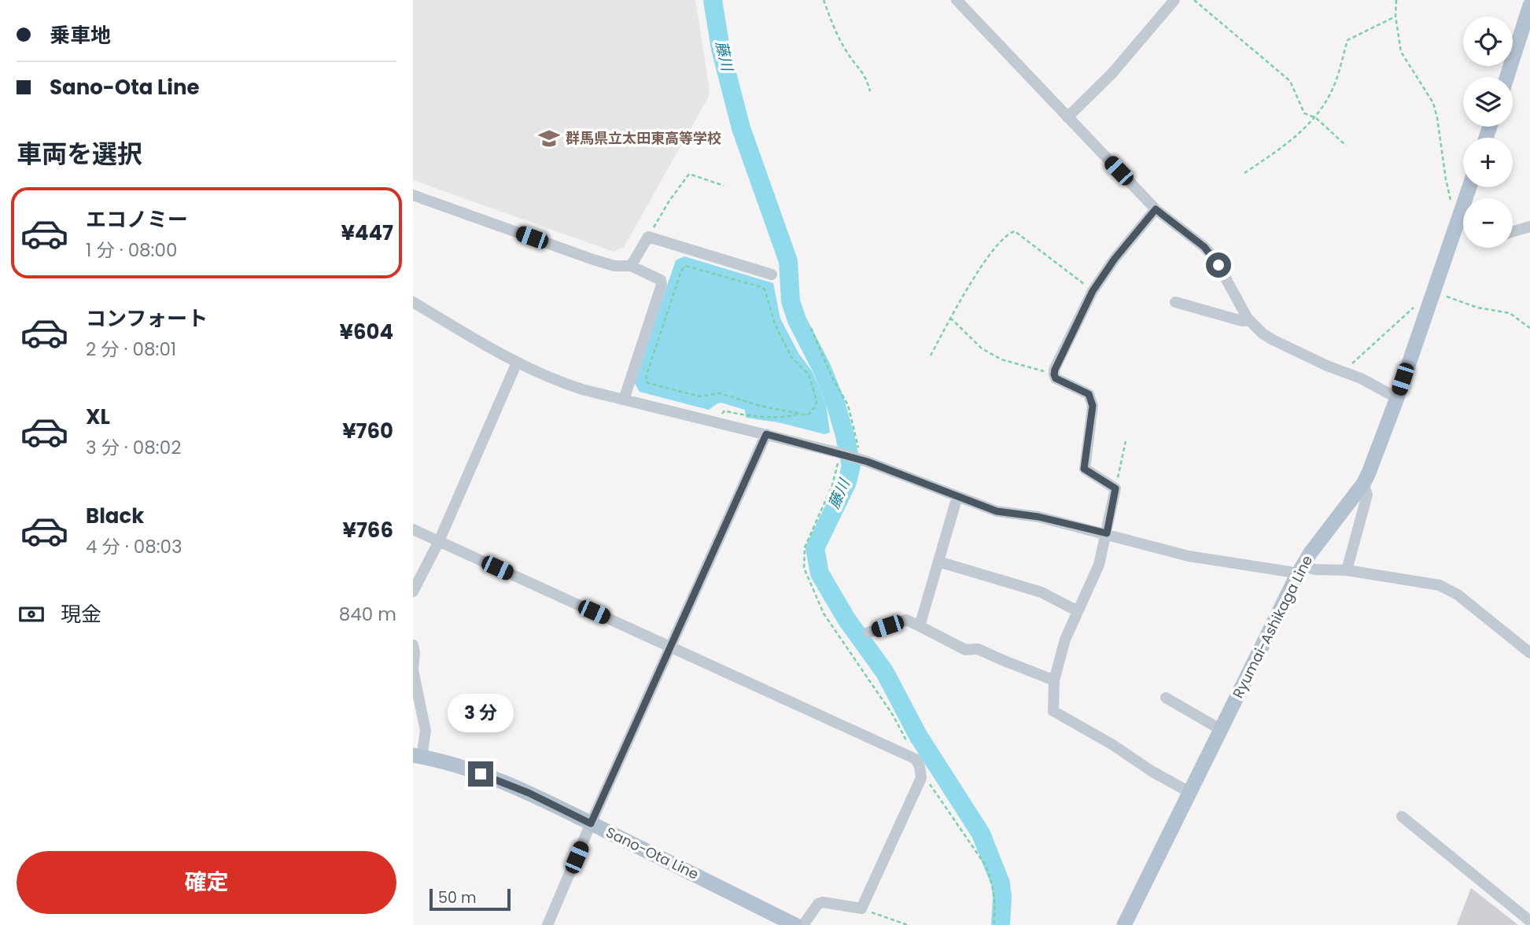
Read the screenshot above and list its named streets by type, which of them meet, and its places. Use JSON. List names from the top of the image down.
{
  "streets": {
    "main road": ["Ryumai-Ashikaga Line", "Sano-Ota Line"]
  },
  "water": ["藤川"],
  "places": {
    "school or university": ["群馬県立太田東高等学校"]
  },
  "scale_bar": "50 m",
  "page": {
    "banner": ["乗車地", "Sano-Ota Line"],
    "map_buttons": ["+", "−"],
    "heading": "車両を選択",
    "list": [
      {
        "name": "エコノミー",
        "note": "1 分 · 08:00",
        "value": "¥447"
      },
      {
        "name": "コンフォート",
        "note": "2 分 · 08:01",
        "value": "¥604"
      },
      {
        "name": "XL",
        "note": "3 分 · 08:02",
        "value": "¥760"
      },
      {
        "name": "Black",
        "note": "4 分 · 08:03",
        "value": "¥766"
      }
    ],
    "pay": ["現金", "840 m"],
    "bubble": "3 分",
    "buttons": "確定",
    "scale": "50 m"
  }
}
